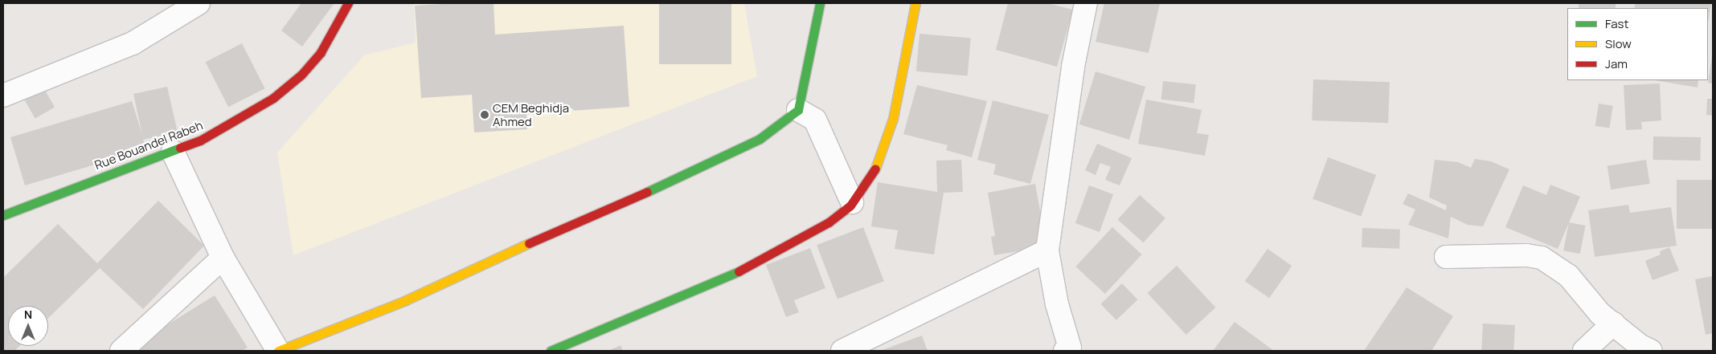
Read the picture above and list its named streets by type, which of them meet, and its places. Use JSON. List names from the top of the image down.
{
  "streets": {
    "street": ["Rue Bouandel Rabeh"]
  },
  "places": ["CEM Beghidja Ahmed"],
  "legend": ["Fast", "Slow", "Jam"],
  "north": "top"
}
